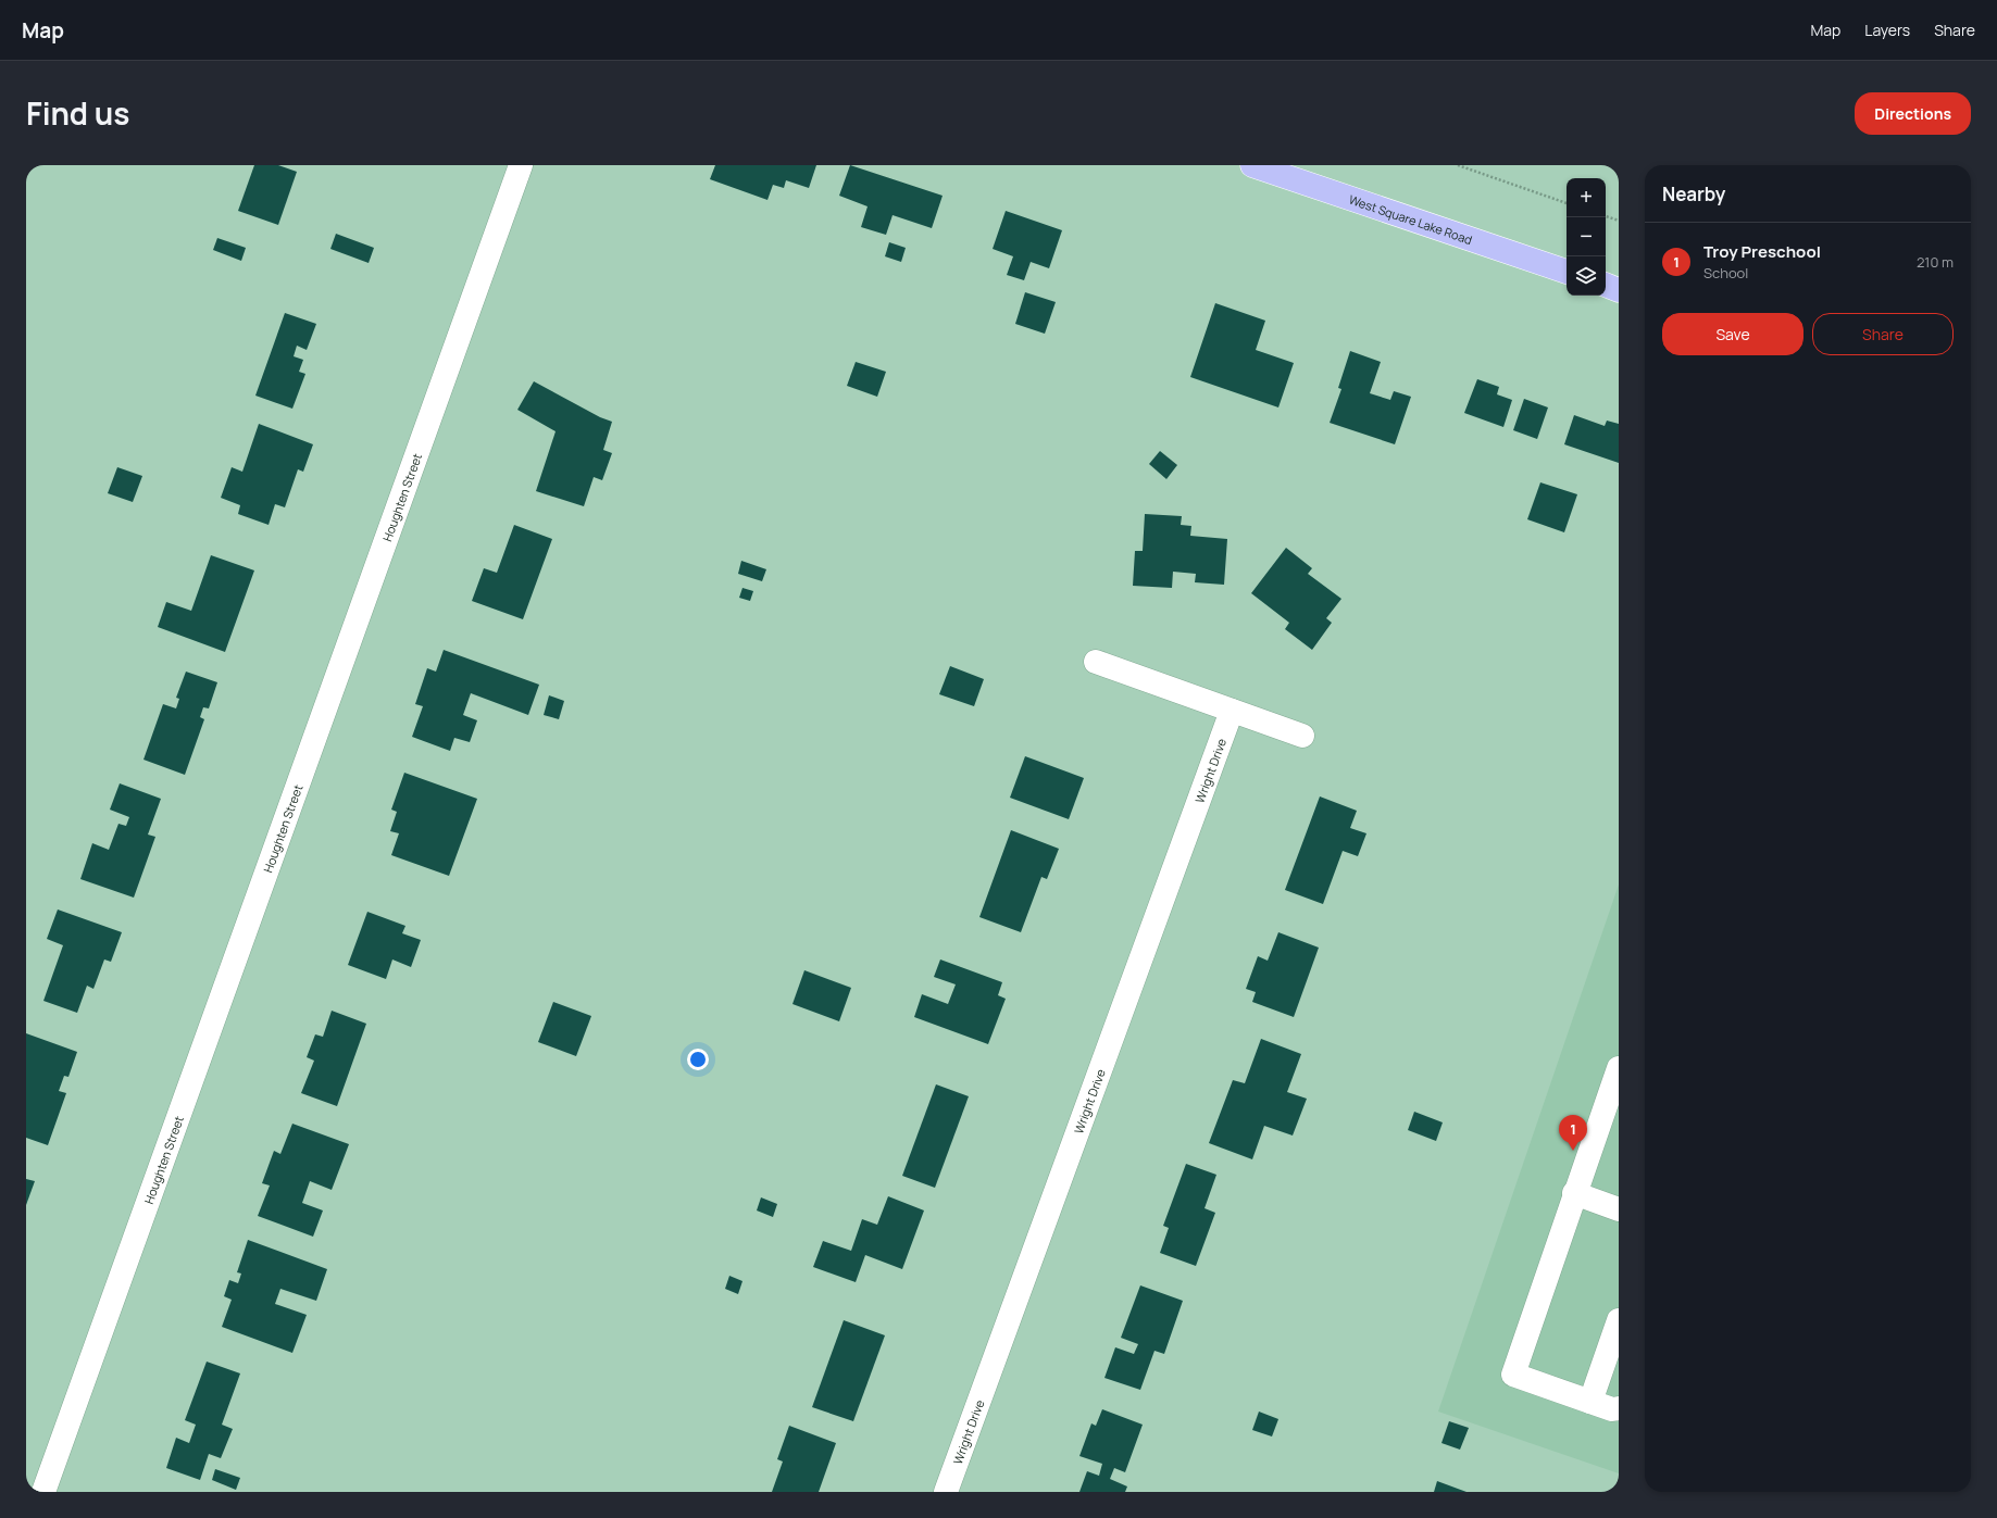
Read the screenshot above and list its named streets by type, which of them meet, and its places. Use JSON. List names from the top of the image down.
{
  "streets": {
    "main road": ["West Square Lake Road"],
    "street": ["Houghten Street", "Wright Drive"]
  },
  "page": {
    "header": "Map",
    "nav": ["Map", "Layers", "Share"],
    "title": "Find us",
    "buttons": [
      "Directions",
      ["Save", "Share"]
    ],
    "heading": "Nearby",
    "map_buttons": ["+", "−"],
    "list": [
      {
        "mark": "1",
        "name": "Troy Preschool",
        "note": "School",
        "value": "210 m"
      }
    ],
    "pins": "1"
  }
}
